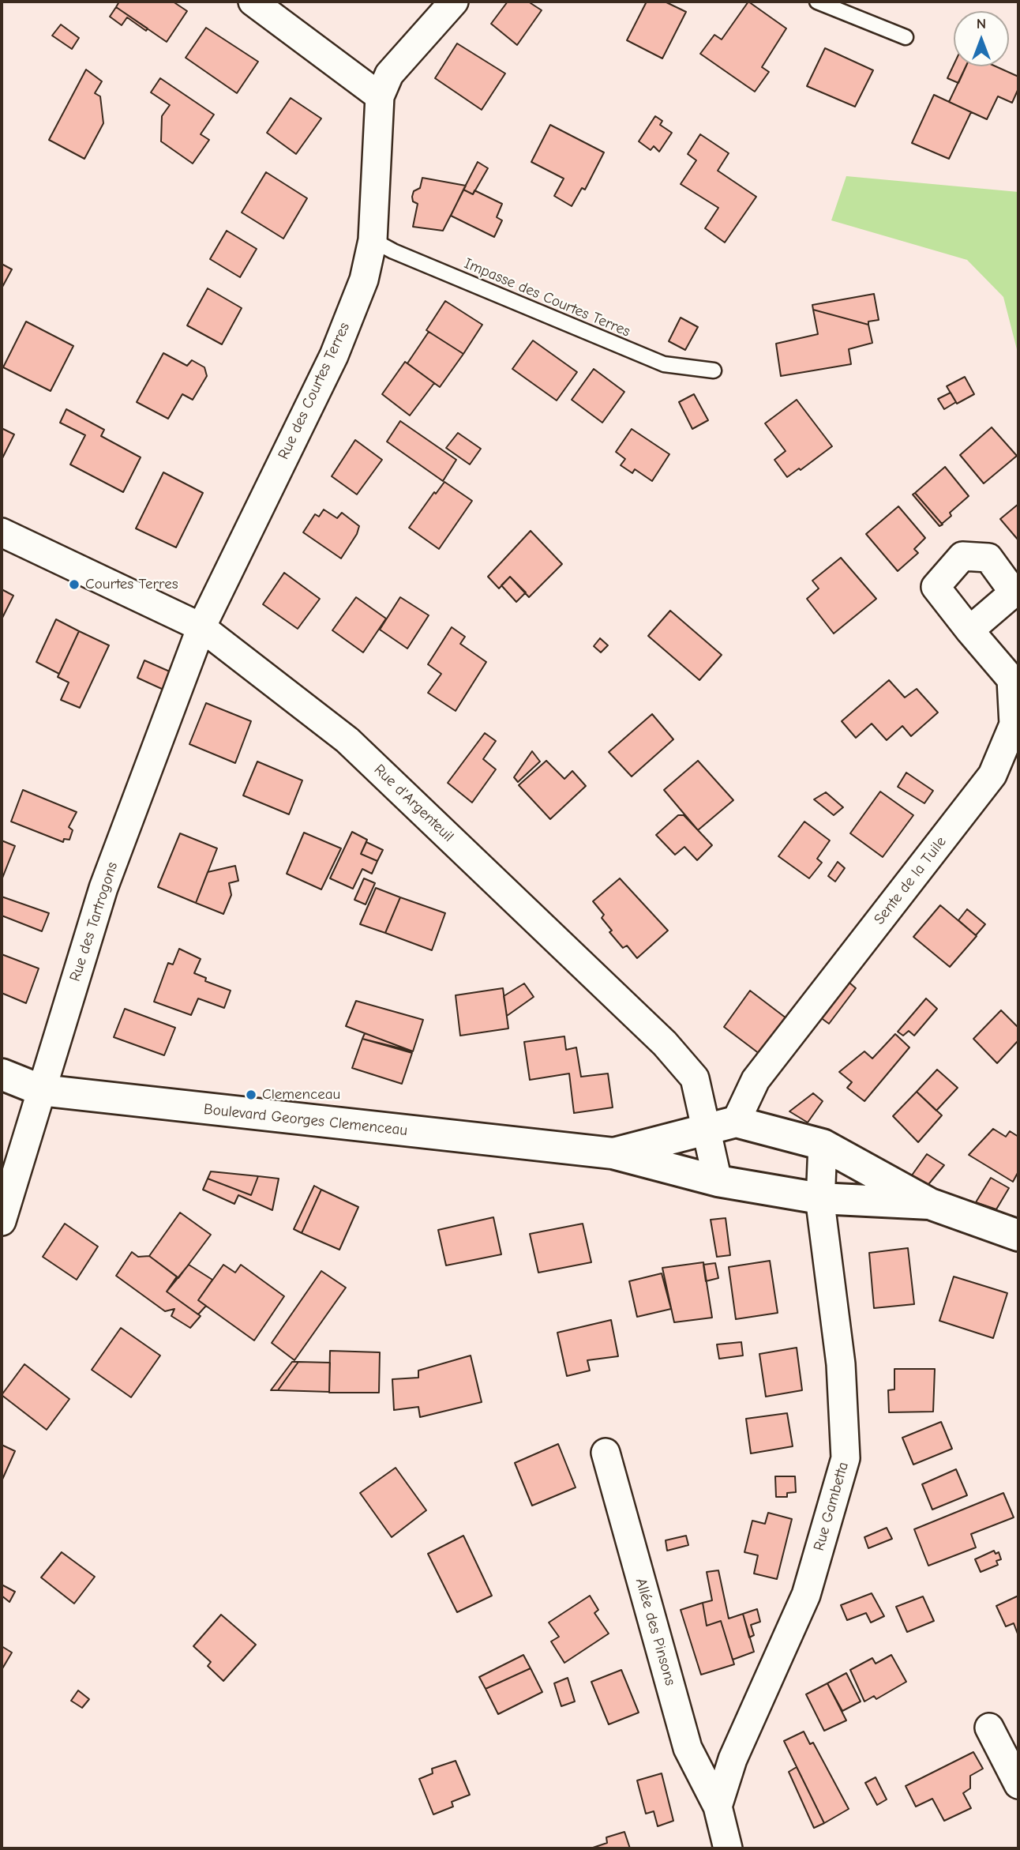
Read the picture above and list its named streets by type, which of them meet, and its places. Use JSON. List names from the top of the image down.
{
  "streets": {
    "street": [
      "Rue des Courtes Terres",
      "Rue d'Argenteuil",
      "Sente de la Tuile",
      "Rue des Tartrogons",
      "Boulevard Georges Clemenceau",
      "Rue Gambetta",
      "Allée des Pinsons"
    ],
    "lane": ["Impasse des Courtes Terres"]
  },
  "crossings": [
    ["Impasse des Courtes Terres", "Rue des Courtes Terres"],
    ["Rue des Courtes Terres", "Rue d'Argenteuil"],
    ["Rue des Courtes Terres", "Rue des Tartrogons"],
    ["Rue d'Argenteuil", "Rue des Tartrogons"],
    ["Rue d'Argenteuil", "Boulevard Georges Clemenceau"],
    ["Sente de la Tuile", "Boulevard Georges Clemenceau"],
    ["Rue des Tartrogons", "Boulevard Georges Clemenceau"],
    ["Boulevard Georges Clemenceau", "Rue Gambetta"],
    ["Rue Gambetta", "Allée des Pinsons"]
  ],
  "places": ["Courtes Terres", "Clemenceau"],
  "north": "top"
}
